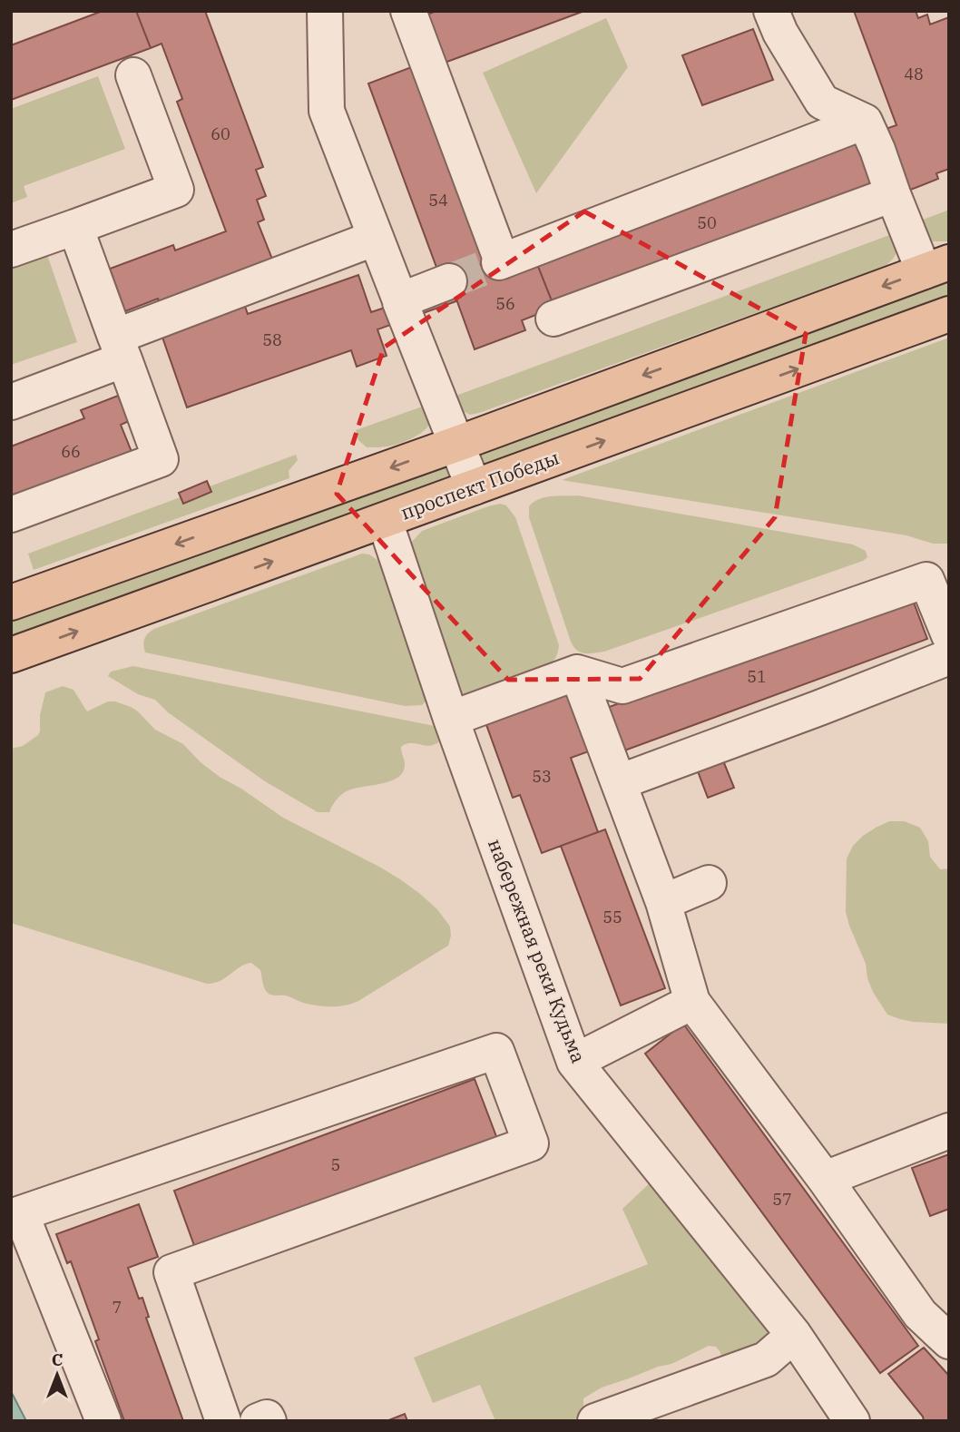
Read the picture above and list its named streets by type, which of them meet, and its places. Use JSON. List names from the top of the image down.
{
  "streets": {
    "main road": ["проспект Победы"],
    "street": ["набережная реки Кудьма"]
  },
  "crossings": [
    ["проспект Победы", "набережная реки Кудьма"]
  ],
  "house_numbers": [
    "48",
    "60",
    "54",
    "50",
    "56",
    "58",
    "66",
    "51",
    "53",
    "55",
    "5",
    "57",
    "7"
  ],
  "north": "top"
}
